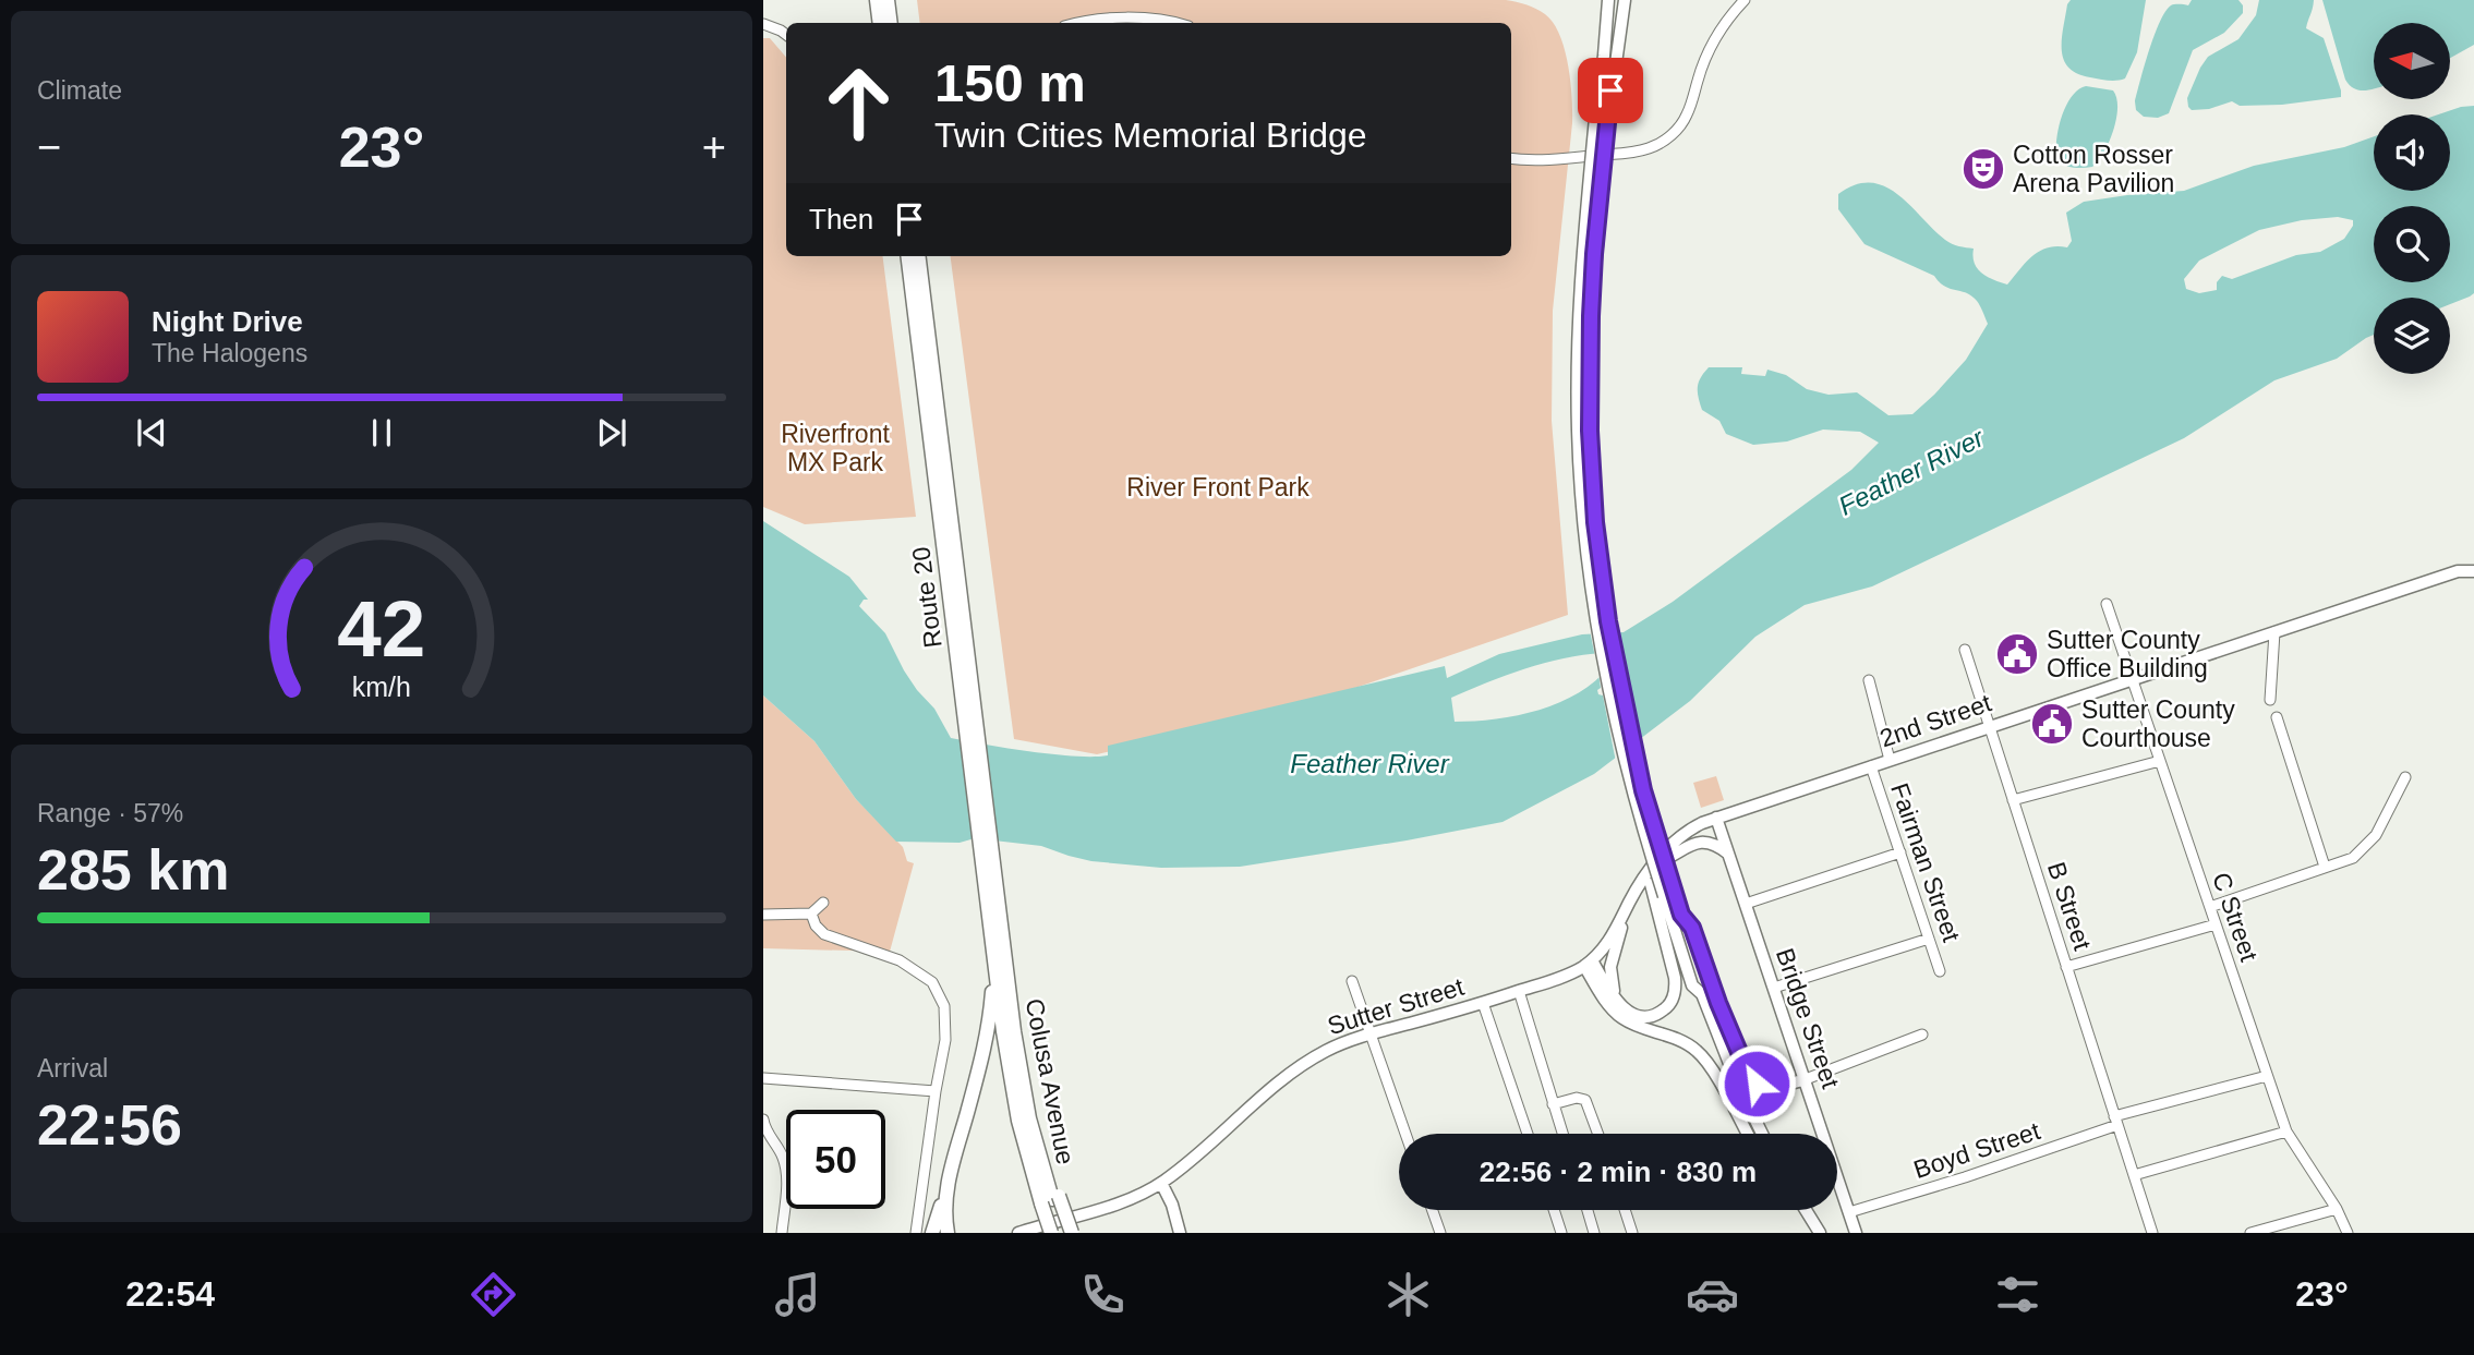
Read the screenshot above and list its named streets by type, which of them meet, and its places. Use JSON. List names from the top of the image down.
{
  "streets": {
    "highway": ["Route 20", "Colusa Avenue"],
    "main road": ["2nd Street", "Sutter Street", "Bridge Street"],
    "street": [
      "Fairman Street",
      "B Street",
      "C Street",
      "Boyd Street"
    ]
  },
  "crossings": [
    ["Route 20", "Colusa Avenue"],
    ["2nd Street", "Fairman Street"],
    ["2nd Street", "B Street"],
    ["2nd Street", "C Street"],
    ["2nd Street", "Sutter Street"],
    ["2nd Street", "Bridge Street"],
    ["B Street", "Boyd Street"],
    ["C Street", "Boyd Street"],
    ["Sutter Street", "Bridge Street"],
    ["Bridge Street", "Boyd Street"]
  ],
  "water": ["Feather River"],
  "parks": ["Riverfront MX Park", "River Front Park"],
  "places": {
    "theatre": ["Cotton Rosser Arena Pavilion"],
    "public building": ["Sutter County Office Building", "Sutter County Courthouse"]
  },
  "north": "left",
  "page": {
    "tile": [
      "Climate",
      ["Range · 57%", "285 km"],
      ["Arrival", "22:56"]
    ],
    "turn": ["150 m", "Twin Cities Memorial Bridge"],
    "heat": ["−", "23°", "+"],
    "then": "Then",
    "song": ["Night Drive", "The Halogens"],
    "limit": "50",
    "trip": "22:56 · 2 min · 830 m",
    "tabs": ["22:54", "23°"],
    "gauge": ["42", "km/h"]
  }
}
